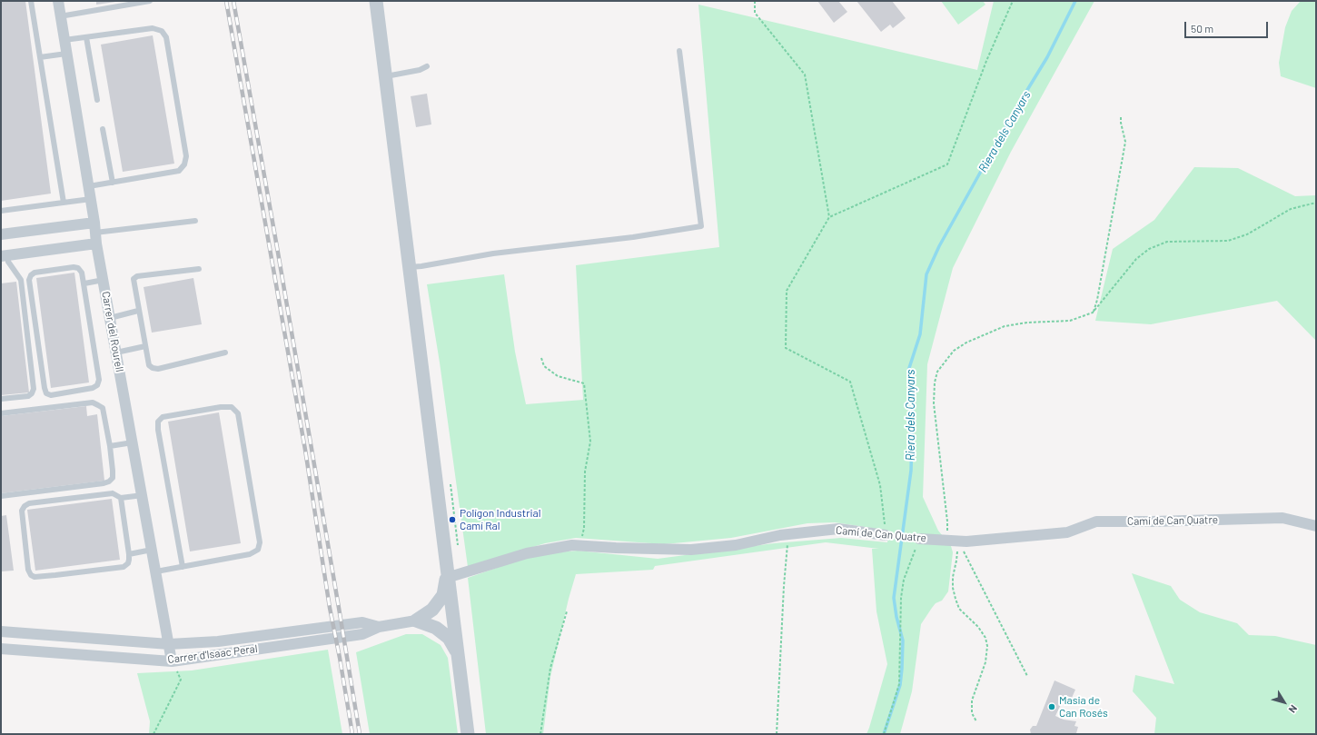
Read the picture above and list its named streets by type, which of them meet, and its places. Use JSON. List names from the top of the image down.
{
  "streets": {
    "street": ["Carrer del Rourell", "Camí de Can Quatre", "Carrer d'Isaac Peral"]
  },
  "crossings": [
    ["Carrer del Rourell", "Carrer d'Isaac Peral"]
  ],
  "water": ["Riera dels Canyars"],
  "places": ["Polígon Industrial Camí Ral", "Masia de Can Rosés"],
  "scale_bar": "50 m",
  "north": "bottom right"
}
